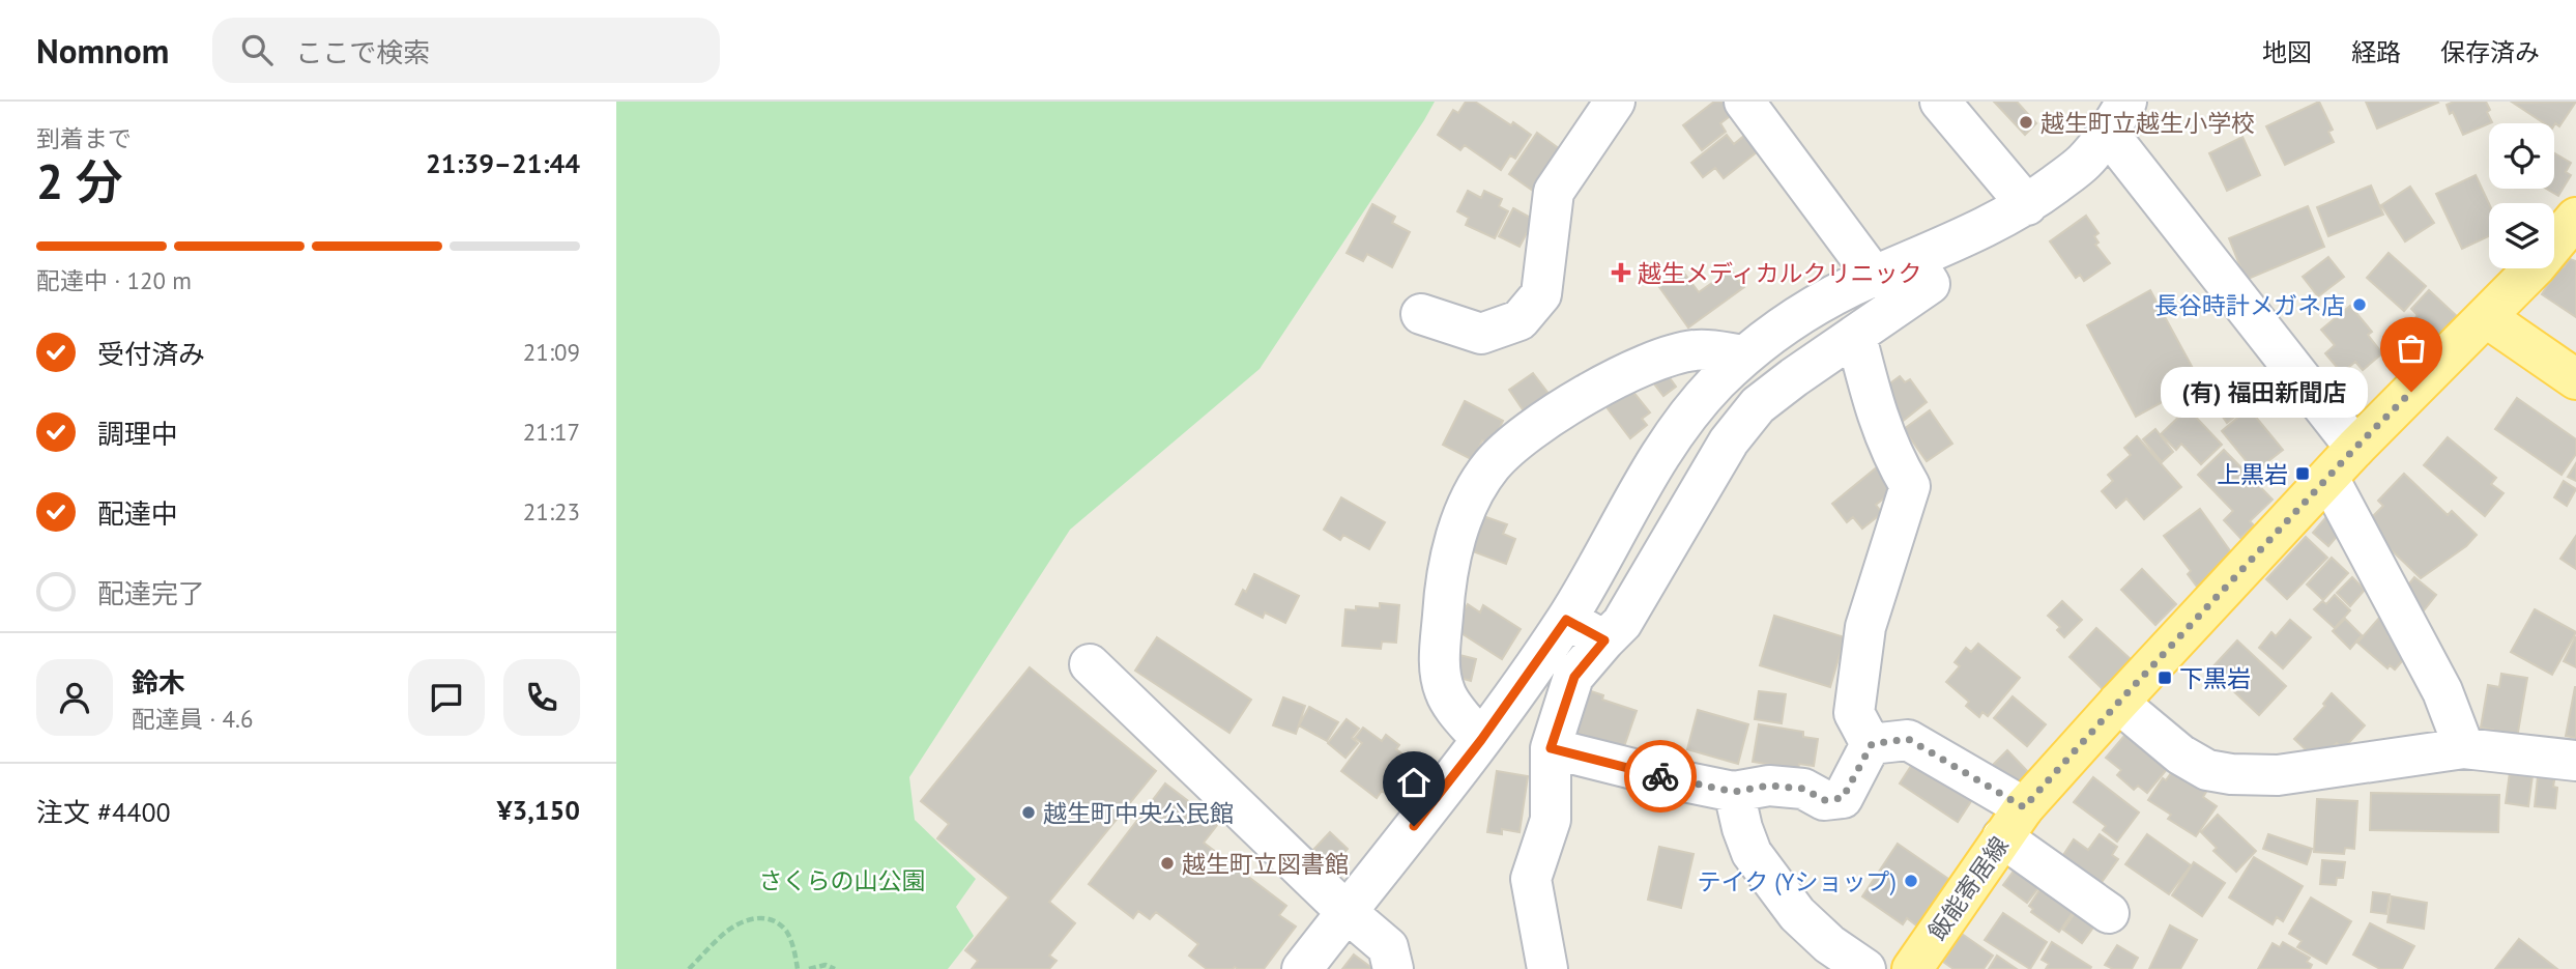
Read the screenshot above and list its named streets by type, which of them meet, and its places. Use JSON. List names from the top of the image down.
{
  "streets": {
    "main road": ["飯能寄居線"]
  },
  "parks": ["さくらの山公園"],
  "places": {
    "other": [
      "越生町立越生小学校",
      "長谷時計メガネ店",
      "(有) 福田新聞店",
      "越生町中央公民館",
      "越生町立図書館",
      "テイク (Yショップ)"
    ],
    "health": ["越生メディカルクリニック"],
    "transit": ["上黒岩", "下黒岩"]
  },
  "page": {
    "header": "Nomnom",
    "search": "ここで検索",
    "nav": ["地図", "経路", "保存済み"],
    "heading": ["2 分", "到着まで", "21:39–21:44"],
    "panel": [
      "鈴木",
      "配達員 · 4.6",
      "注文 #4400",
      "¥3,150"
    ],
    "bar": "配達中 · 120 m",
    "list": [
      ["受付済み", "21:09"],
      ["調理中", "21:17"],
      ["配達中", "21:23"],
      "配達完了"
    ],
    "bubble": "(有) 福田新聞店"
  }
}
